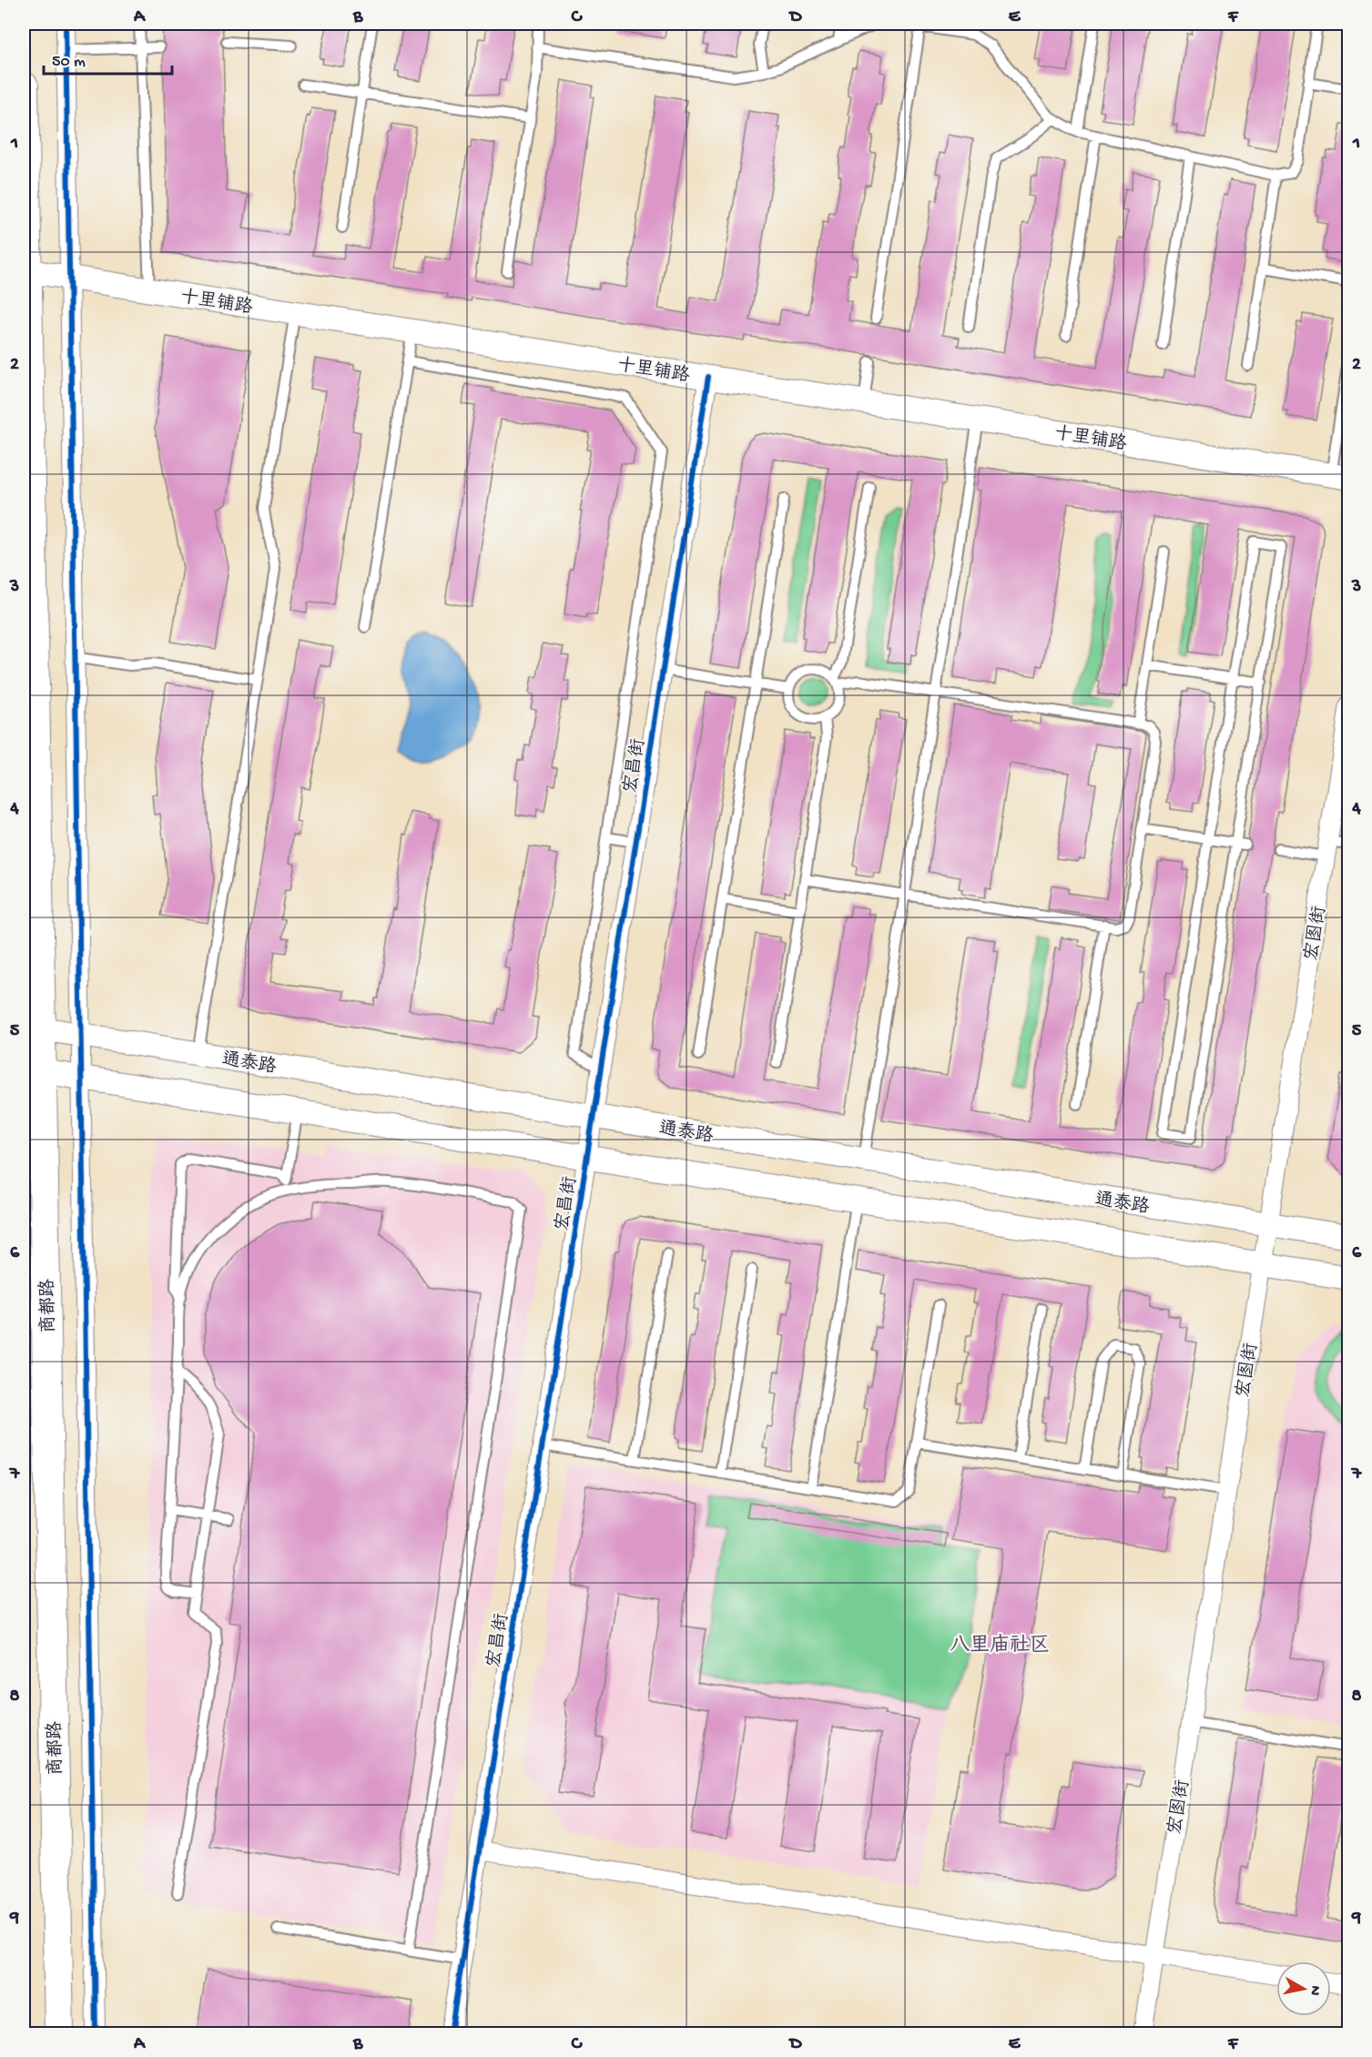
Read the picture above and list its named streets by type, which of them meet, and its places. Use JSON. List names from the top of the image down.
{
  "streets": {
    "main road": ["商都路"],
    "street": [
      "十里铺路",
      "宏昌街",
      "宏图街",
      "通泰路"
    ]
  },
  "crossings": [
    ["十里铺路", "宏昌街"],
    ["十里铺路", "商都路"],
    ["宏昌街", "通泰路"],
    ["宏图街", "通泰路"],
    ["通泰路", "商都路"]
  ],
  "districts": ["八里庙社区"],
  "scale_bar": "50 m",
  "north": "right",
  "grid": {
    "columns": [
      "A",
      "B",
      "C",
      "D",
      "E",
      "F"
    ],
    "rows": [
      "1",
      "2",
      "3",
      "4",
      "5",
      "6",
      "7",
      "8",
      "9"
    ]
  }
}
